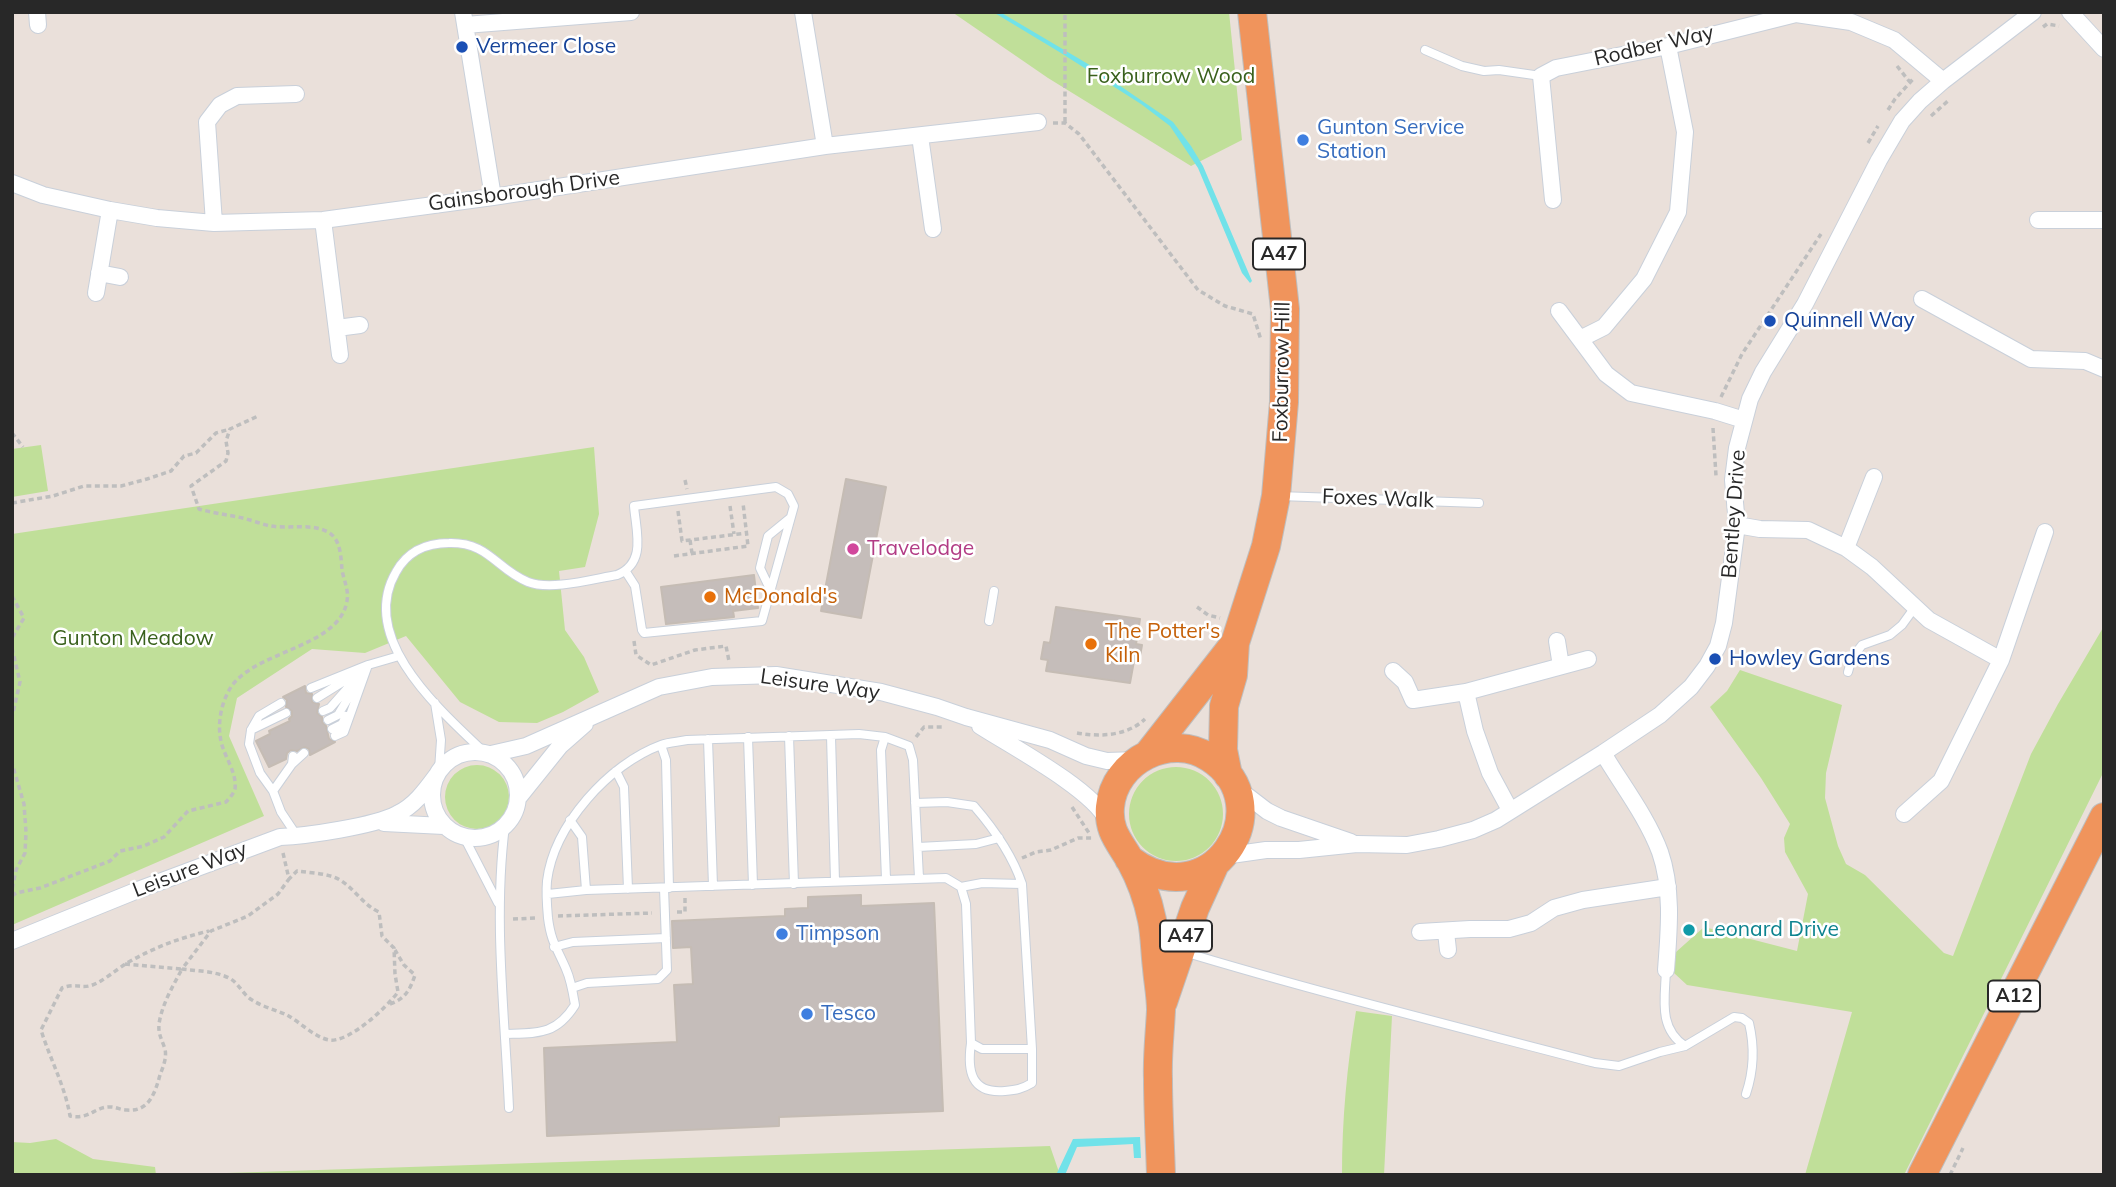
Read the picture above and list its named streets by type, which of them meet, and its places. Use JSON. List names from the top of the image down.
{
  "streets": {
    "highway": ["A47", "Foxburrow Hill", "A12"],
    "street": [
      "Rodber Way",
      "Gainsborough Drive",
      "Bentley Drive",
      "Leisure Way"
    ],
    "lane": ["Foxes Walk"]
  },
  "crossings": [
    ["Rodber Way", "Bentley Drive"],
    ["A47", "Foxburrow Hill"],
    ["A47", "Bentley Drive"],
    ["A47", "Leisure Way"],
    ["Foxburrow Hill", "Foxes Walk"],
    ["Foxburrow Hill", "Bentley Drive"],
    ["Foxburrow Hill", "Leisure Way"],
    ["Bentley Drive", "Leisure Way"]
  ],
  "parks": ["Foxburrow Wood", "Gunton Meadow"],
  "places": [
    "Vermeer Close",
    "Gunton Service Station",
    "Quinnell Way",
    "Travelodge",
    "McDonald's",
    "The Potter's Kiln",
    "Howley Gardens",
    "Leonard Drive",
    "Timpson",
    "Tesco"
  ]
}
